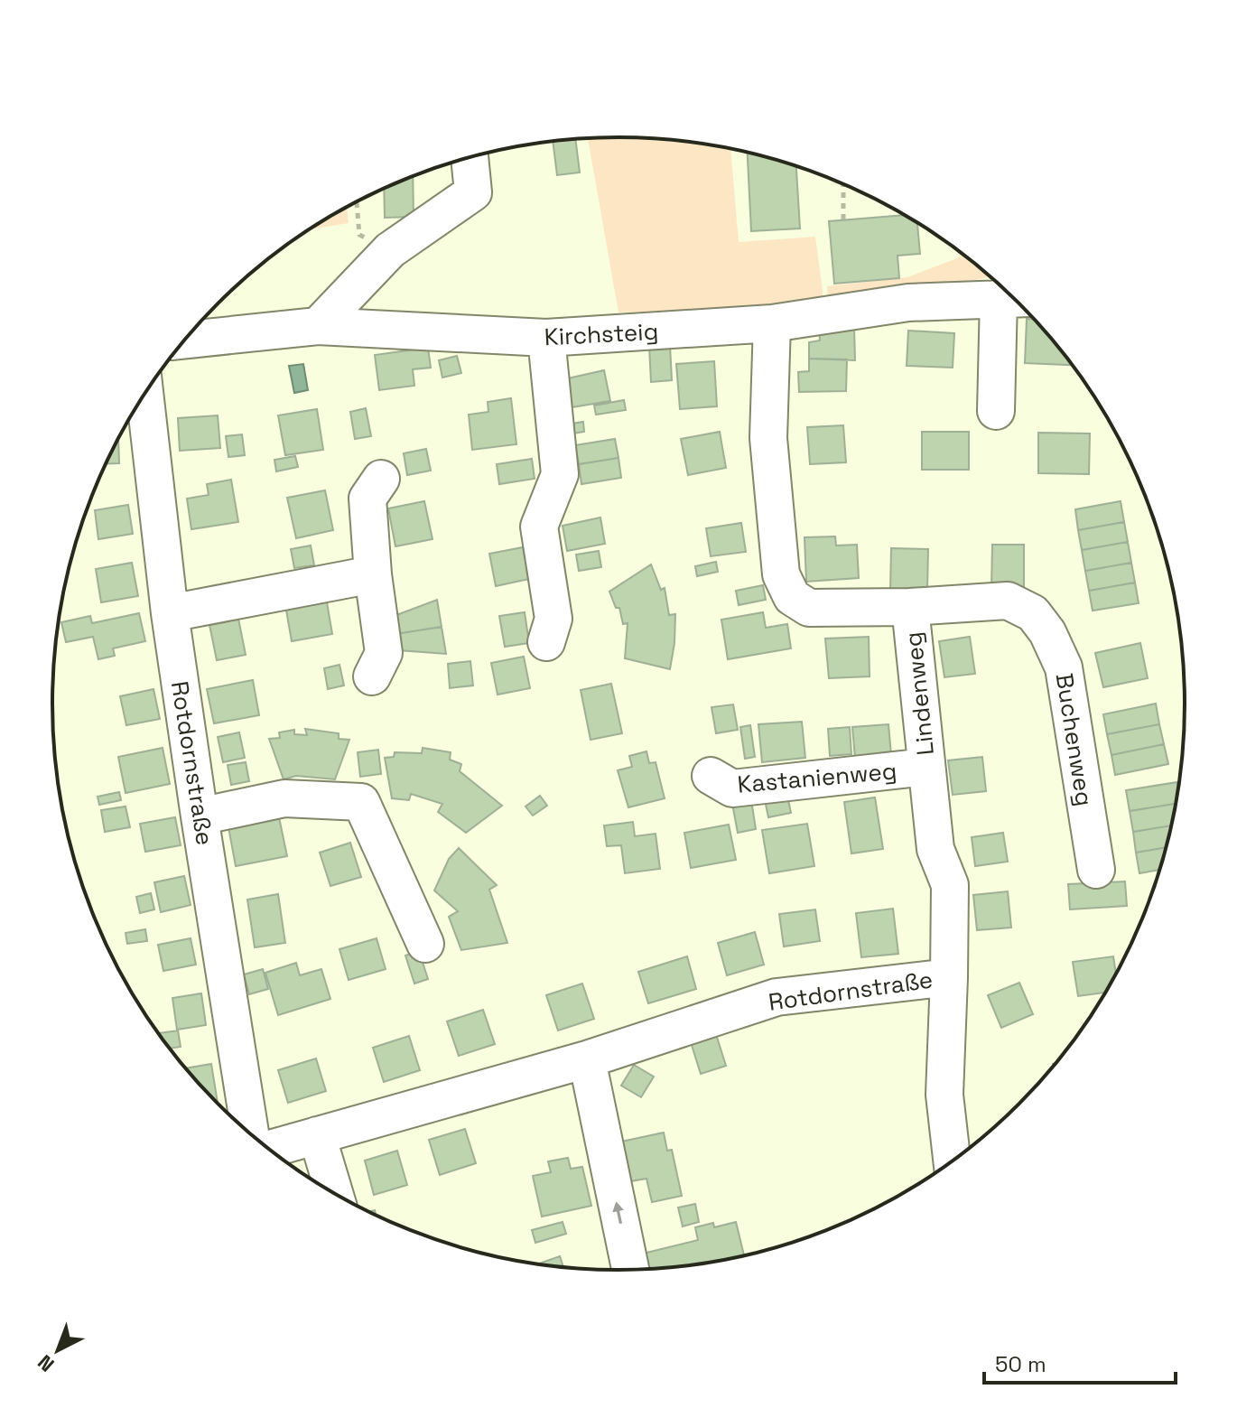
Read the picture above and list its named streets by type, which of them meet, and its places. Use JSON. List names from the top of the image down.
{
  "streets": {
    "street": [
      "Kirchsteig",
      "Lindenweg",
      "Buchenweg",
      "Rotdornstraße",
      "Kastanienweg"
    ]
  },
  "crossings": [
    ["Kirchsteig", "Lindenweg"],
    ["Lindenweg", "Buchenweg"],
    ["Lindenweg", "Rotdornstraße"],
    ["Lindenweg", "Kastanienweg"]
  ],
  "scale_bar": "50 m",
  "north": "bottom left"
}
